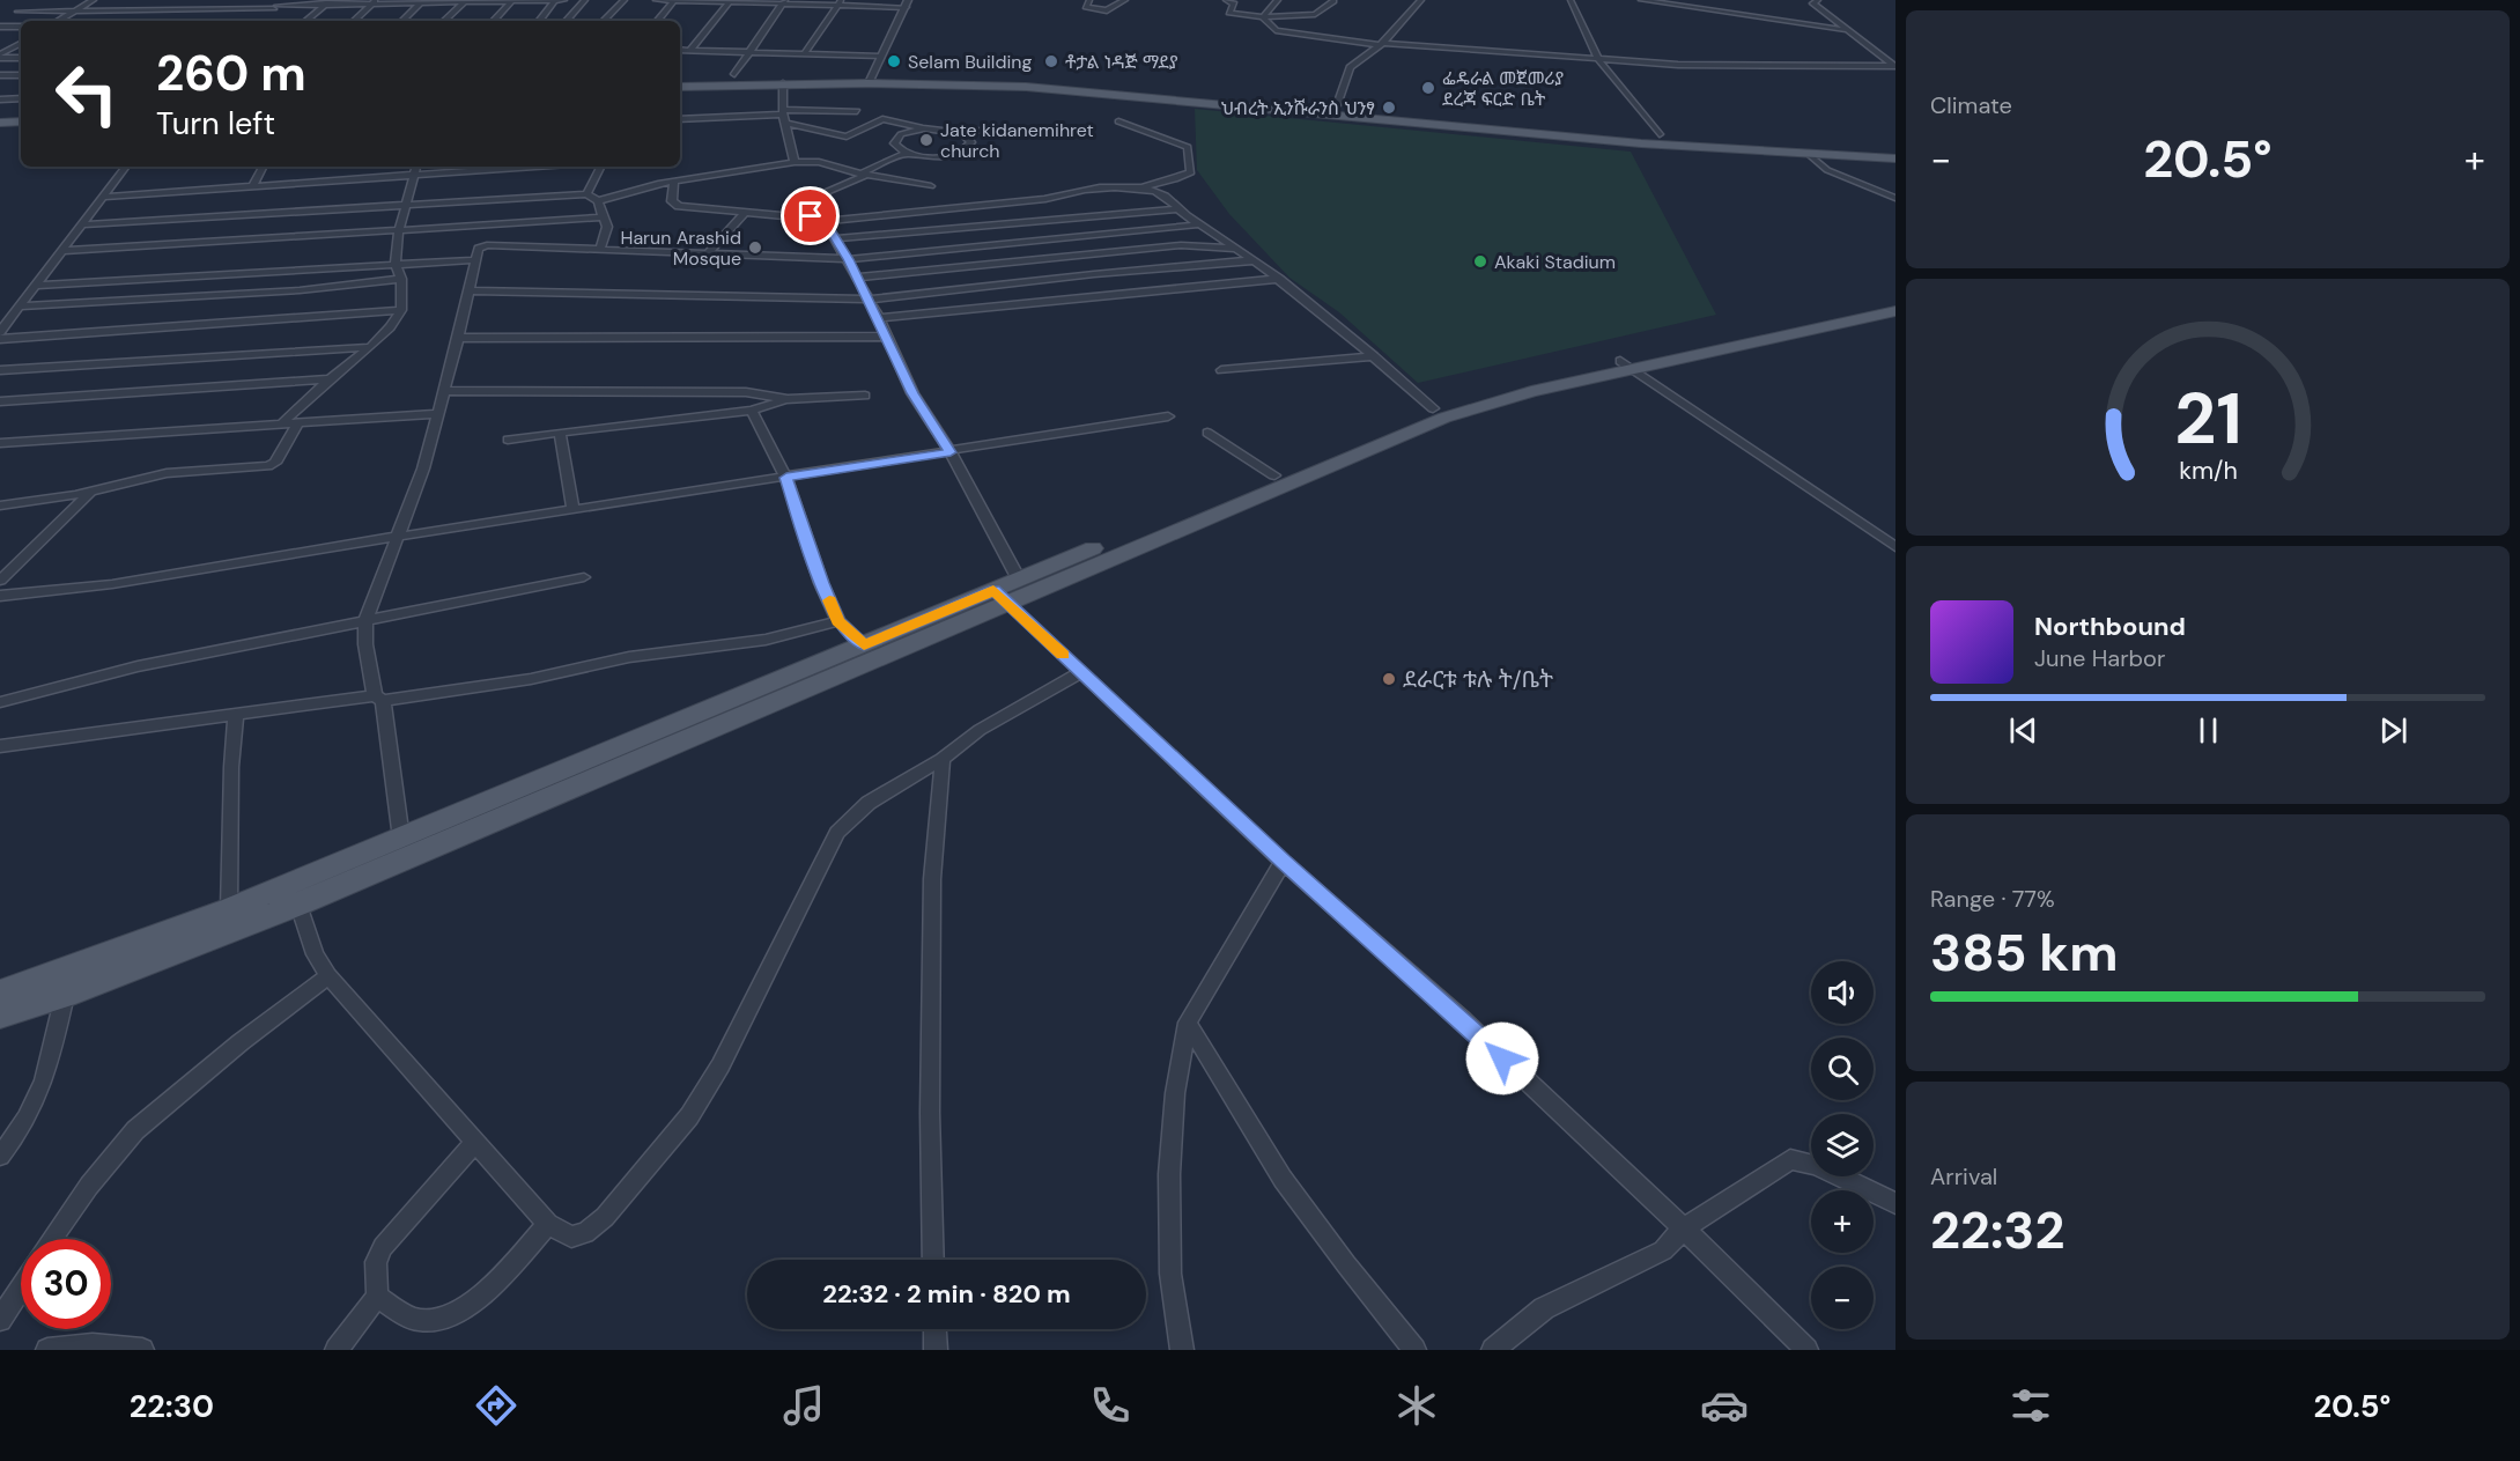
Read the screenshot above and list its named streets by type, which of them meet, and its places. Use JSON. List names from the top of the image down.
{
  "places": [
    "Selam Building",
    "ቶታል ነዳጅ ማደያ",
    "ፌዴራል መጀመሪያ ደረጃ ፍርድ ቤት",
    "ህብረት ኢንሹራንስ ህንፃ",
    "Jate kidanemihret church",
    "Harun Arashid Mosque",
    "Akaki Stadium",
    "ደራርቱ ቱሉ ት/ቤት"
  ],
  "page": {
    "tile": [
      "Climate",
      ["Range · 77%", "385 km"],
      ["Arrival", "22:32"]
    ],
    "turn": ["260 m", "Turn left"],
    "heat": ["−", "20.5°", "+"],
    "song": ["Northbound", "June Harbor"],
    "map_buttons": ["+", "−"],
    "limit": "30",
    "trip": "22:32 · 2 min · 820 m",
    "tabs": ["22:30", "20.5°"],
    "gauge": ["21", "km/h"]
  }
}
